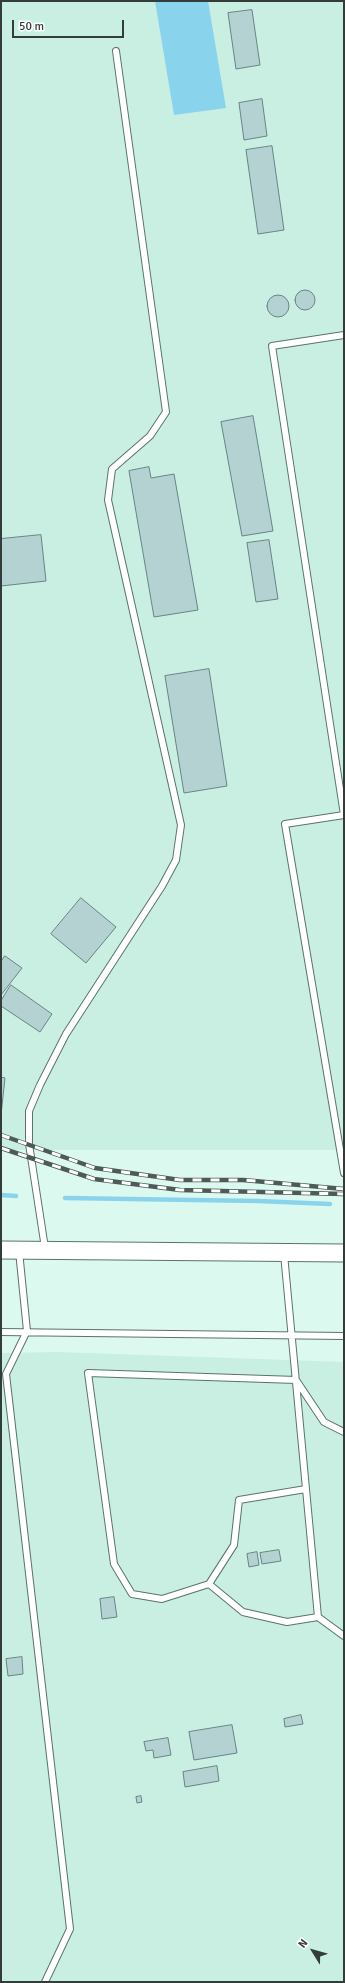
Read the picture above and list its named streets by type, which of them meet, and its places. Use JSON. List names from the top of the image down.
{
  "scale_bar": "50 m",
  "north": "top left"
}
